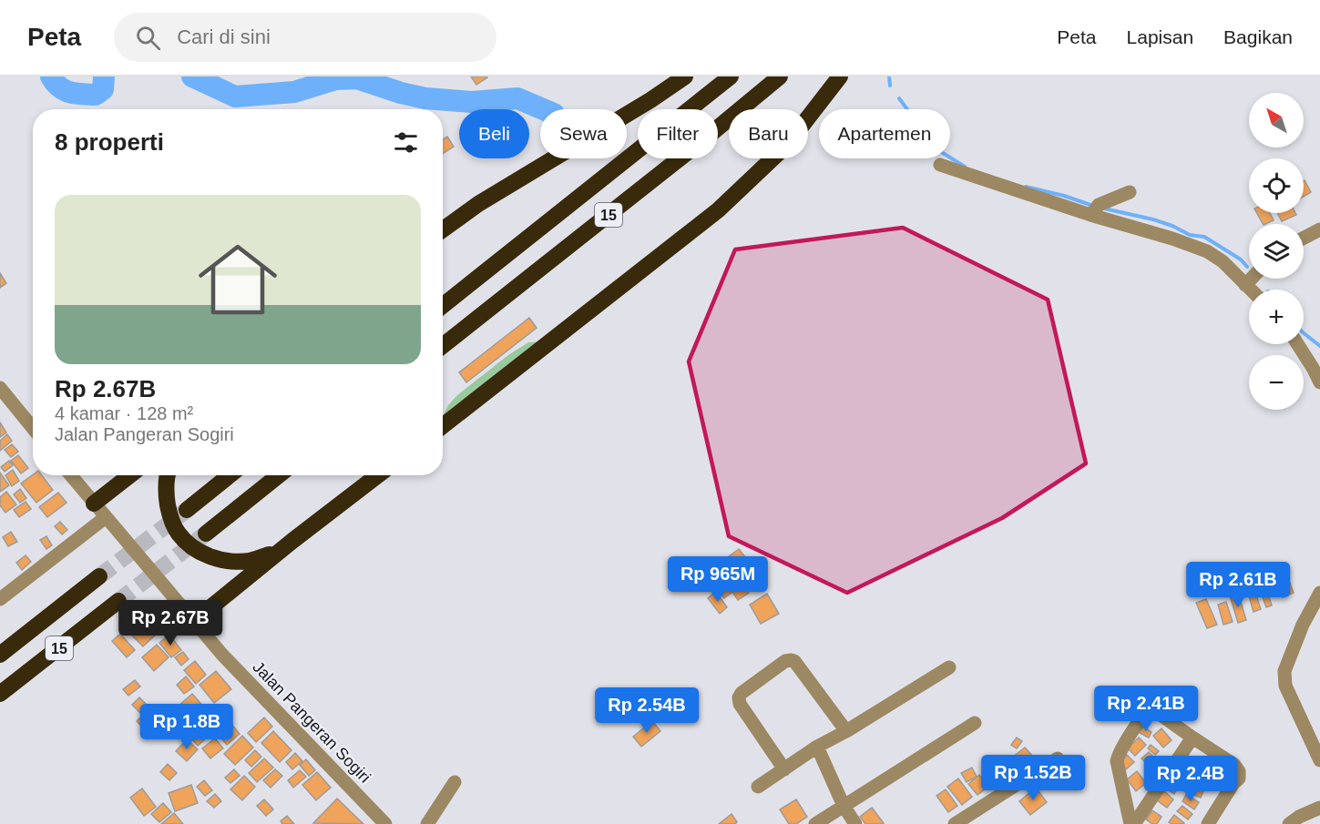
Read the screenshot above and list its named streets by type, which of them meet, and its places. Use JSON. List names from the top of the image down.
{
  "streets": {
    "highway": ["15"],
    "street": ["Jalan Pangeran Sogiri"]
  },
  "north": "top left",
  "page": {
    "header": "Peta",
    "search": "Cari di sini",
    "nav": ["Peta", "Lapisan", "Bagikan"],
    "map_buttons": ["+", "−"],
    "chip": [
      "Beli",
      "Sewa",
      "Filter",
      "Baru",
      "Apartemen"
    ],
    "heading": "8 properti",
    "list": [
      {
        "name": "Rp 2.67B",
        "note": "4 kamar · 128 m² · Jalan Pangeran Sogiri"
      }
    ],
    "price": [
      "Rp 965M",
      "Rp 2.61B",
      "Rp 2.67B",
      "Rp 2.41B",
      "Rp 2.54B",
      "Rp 1.8B",
      "Rp 1.52B",
      "Rp 2.4B"
    ]
  }
}
